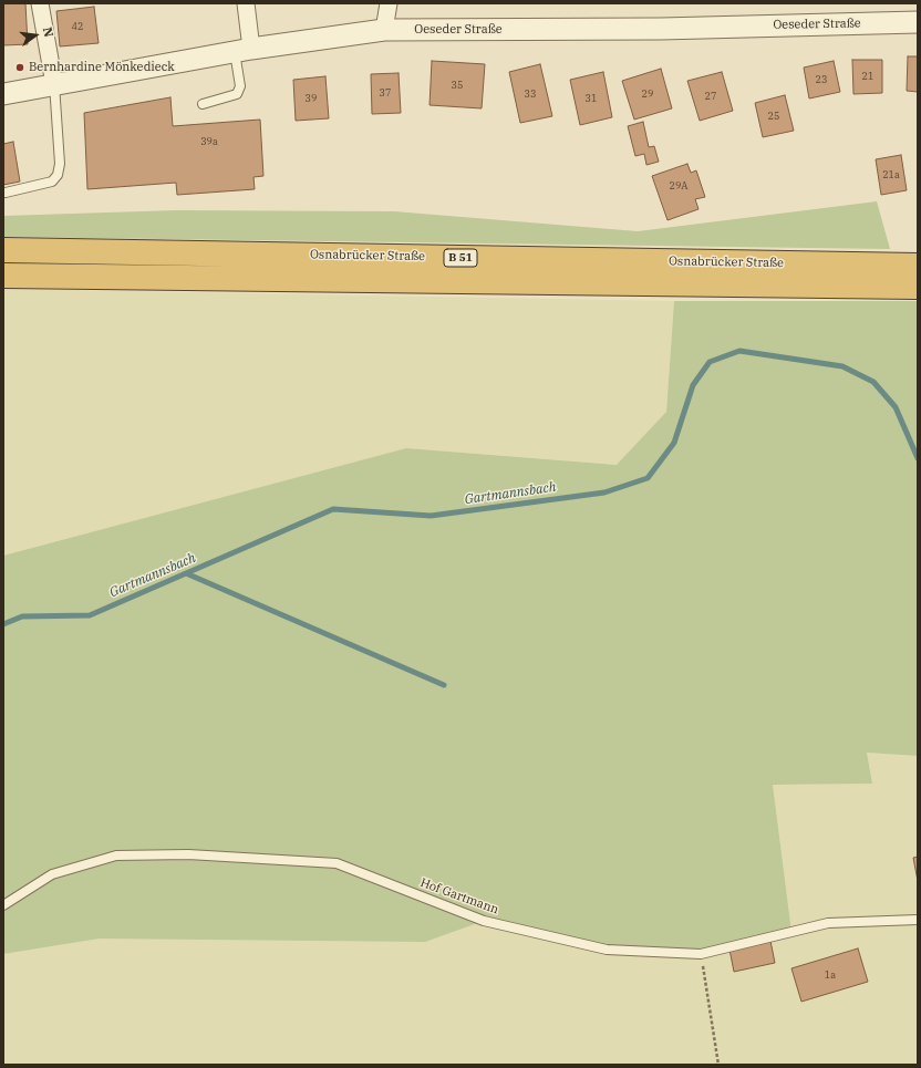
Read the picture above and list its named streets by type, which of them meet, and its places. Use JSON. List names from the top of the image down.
{
  "streets": {
    "highway": ["Osnabrücker Straße", "B 51"],
    "street": ["Oeseder Straße"],
    "lane": ["Hof Gartmann"]
  },
  "water": ["Gartmannsbach"],
  "places": ["Bernhardine Mönkedieck"],
  "house_numbers": [
    "42",
    "21",
    "23",
    "35",
    "37",
    "33",
    "29",
    "27",
    "39",
    "31",
    "25",
    "39a",
    "21a",
    "29A",
    "1a"
  ],
  "north": "right"
}
